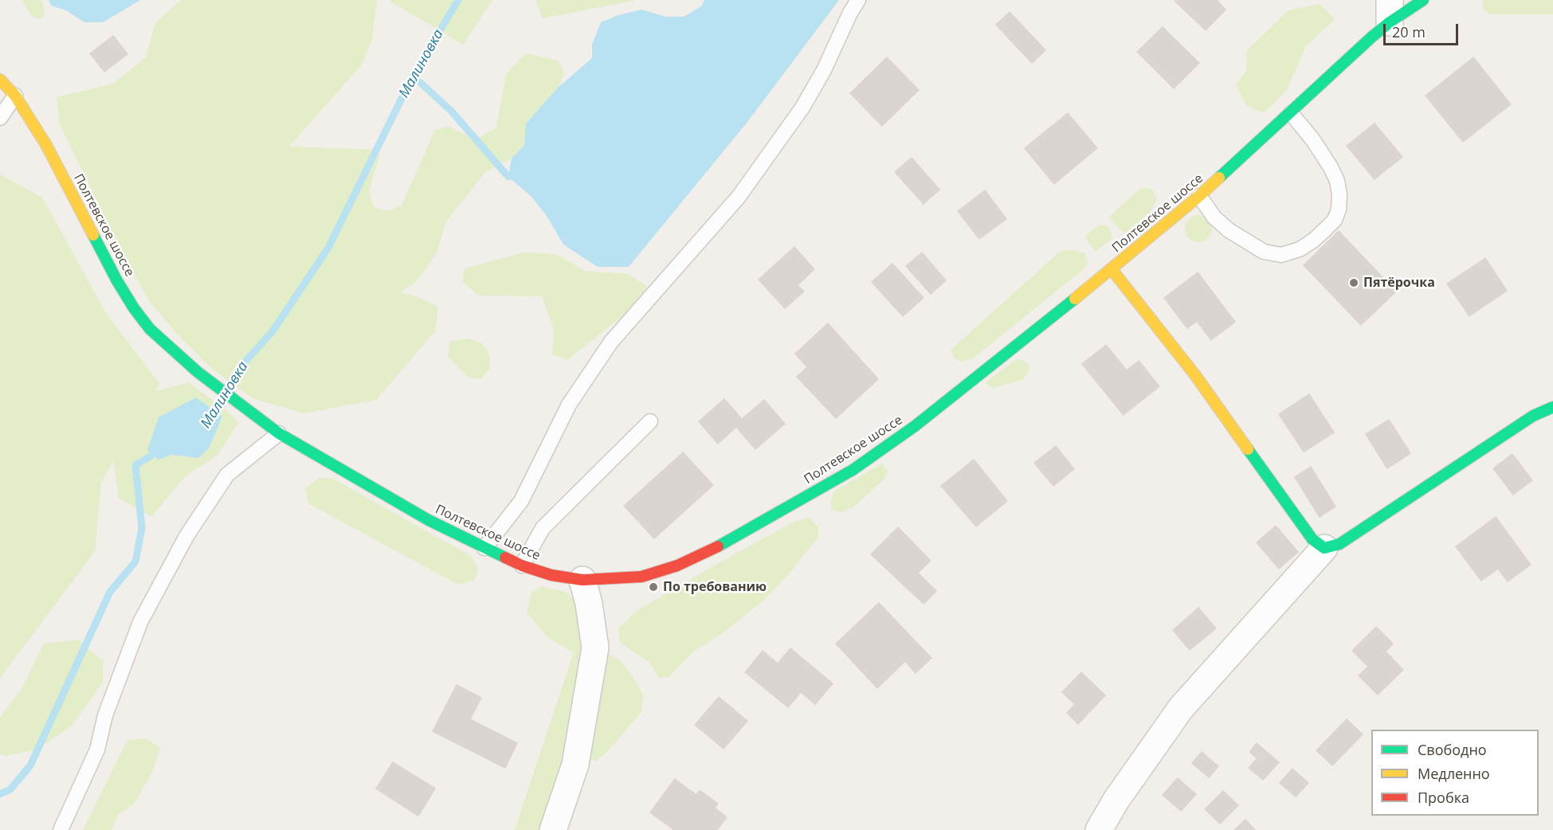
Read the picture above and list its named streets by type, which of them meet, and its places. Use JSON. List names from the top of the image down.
{
  "streets": {
    "street": ["Полтевское шоссе"]
  },
  "water": ["Малиновка"],
  "places": ["Пятёрочка", "По требованию"],
  "legend": ["Свободно", "Медленно", "Пробка"],
  "scale_bar": "20 m"
}
